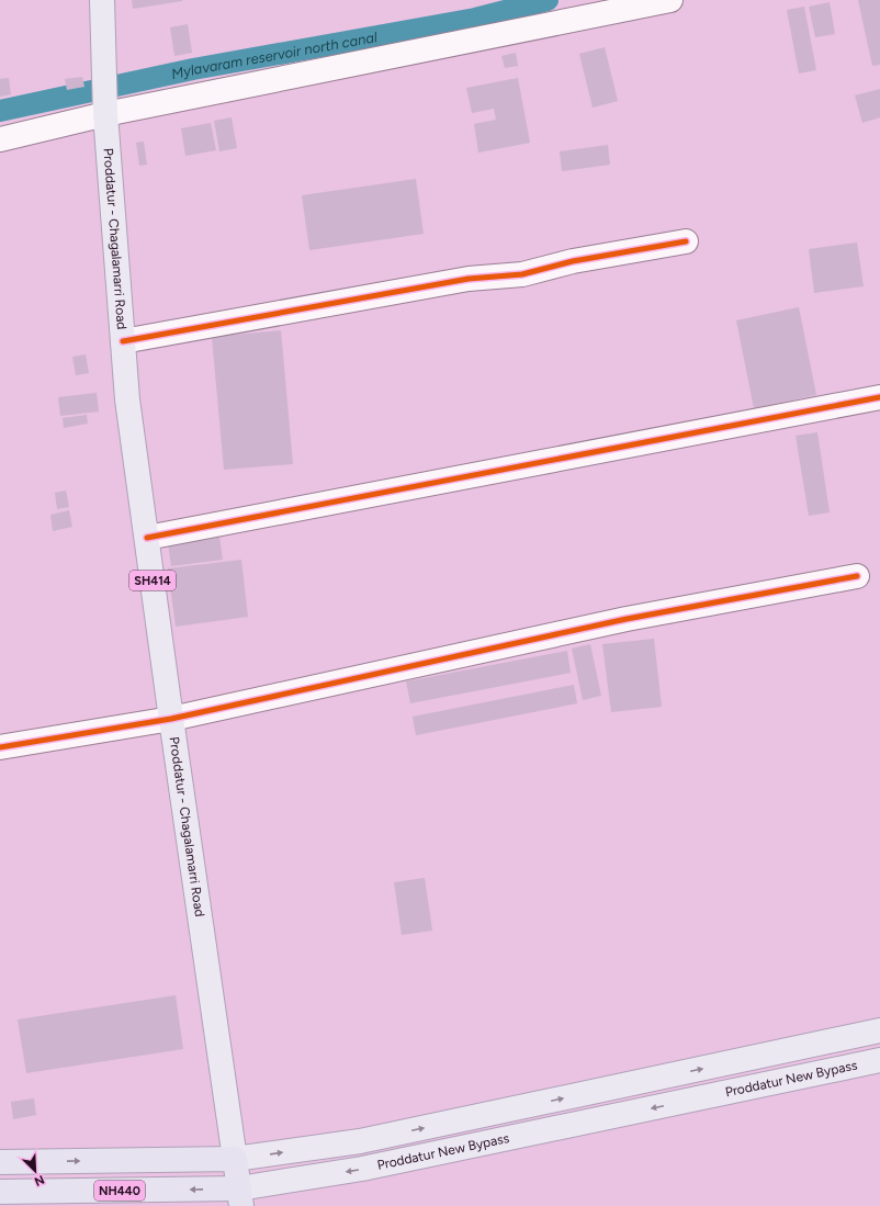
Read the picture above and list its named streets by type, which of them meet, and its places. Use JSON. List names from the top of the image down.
{
  "streets": {
    "highway": ["Proddatur - Chagalamarri Road", "Proddatur New Bypass", "NH440"],
    "main road": ["SH414"]
  },
  "crossings": [
    ["Proddatur - Chagalamarri Road", "Proddatur New Bypass"]
  ],
  "water": ["Mylavaram reservoir north canal"],
  "north": "bottom right"
}
